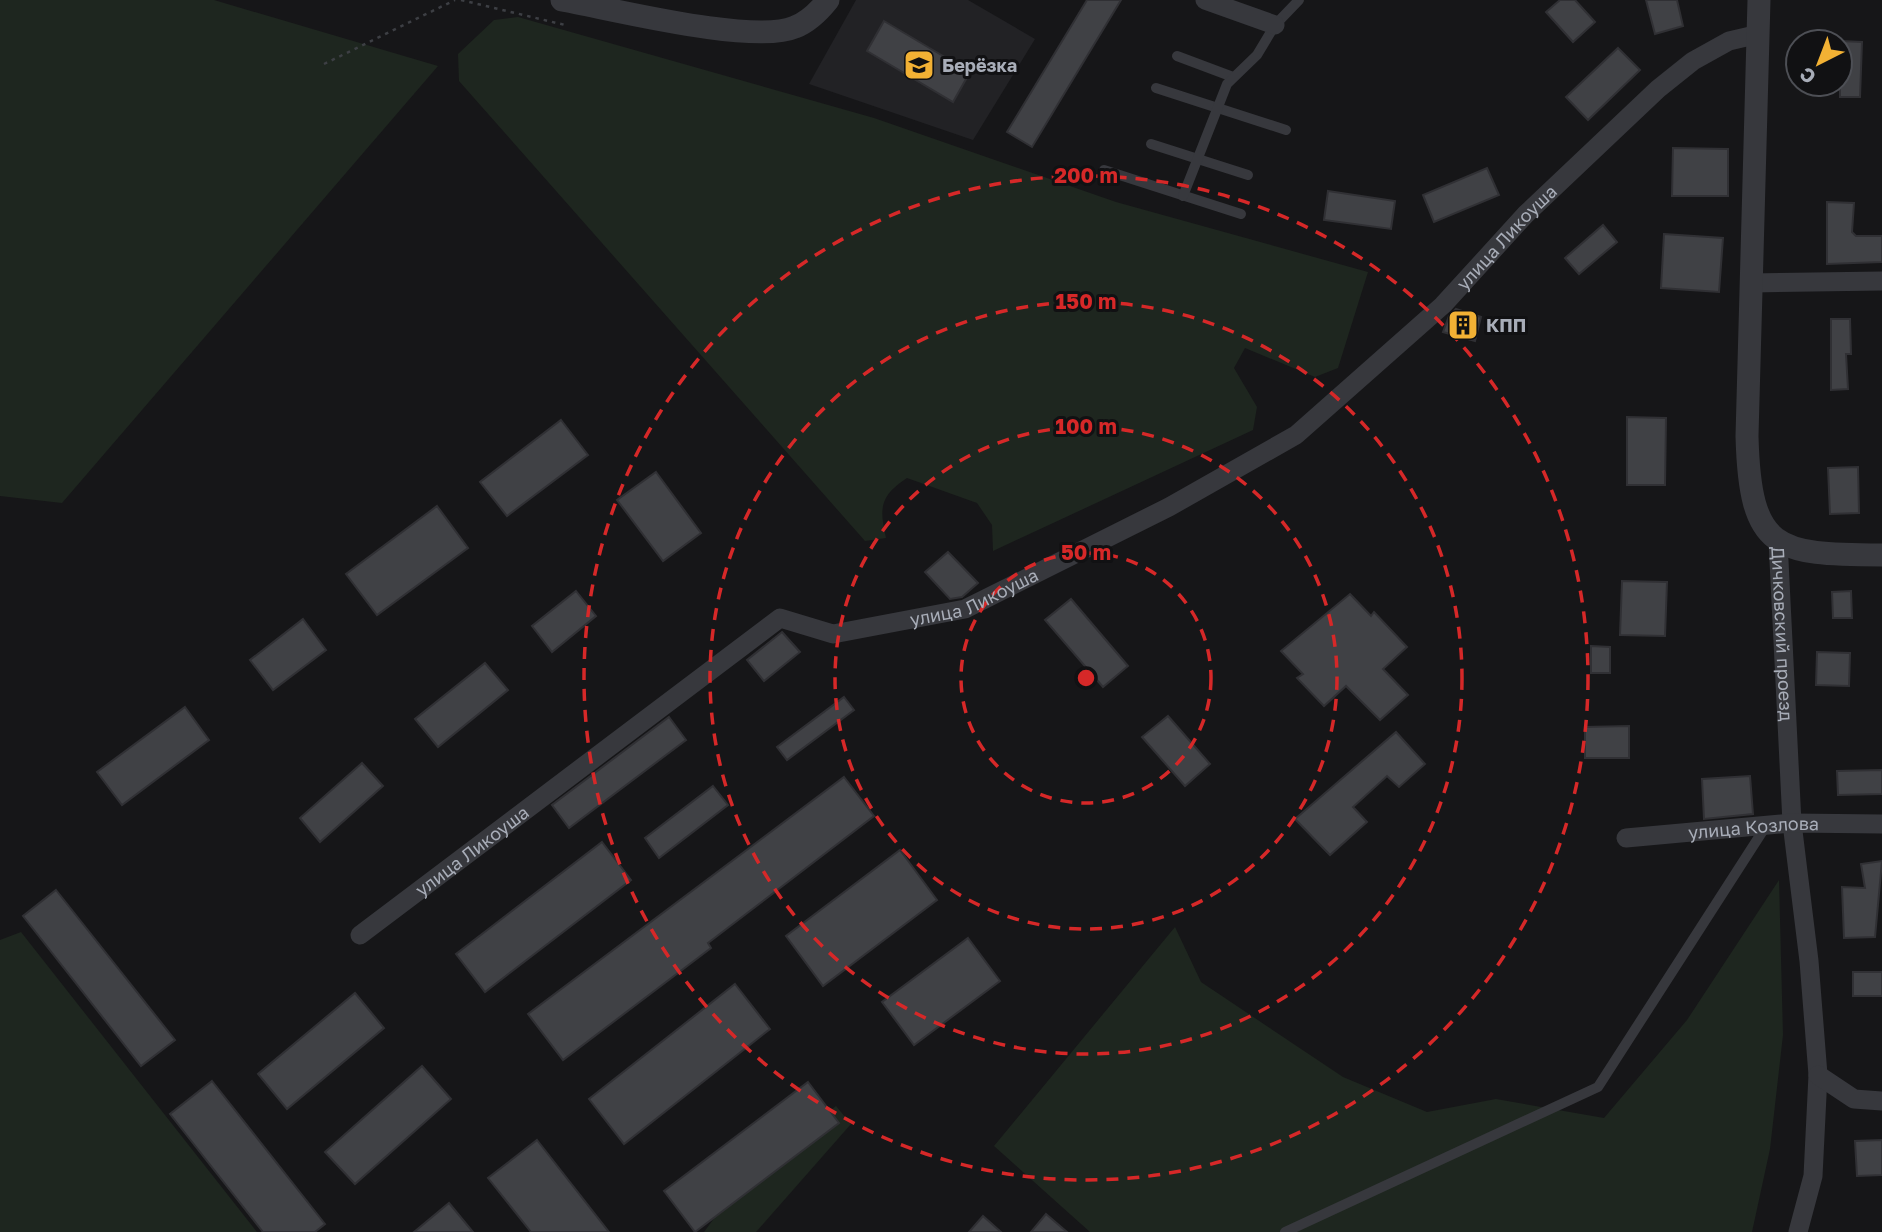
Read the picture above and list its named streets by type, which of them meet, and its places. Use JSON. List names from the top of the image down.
{
  "streets": {
    "street": ["улица Ликоуша", "Дичковский проезд", "улица Козлова"]
  },
  "crossings": [
    ["улица Ликоуша", "Дичковский проезд"],
    ["Дичковский проезд", "улица Козлова"]
  ],
  "places": {
    "school or university": ["Берёзка"],
    "building": ["КПП"]
  },
  "north": "bottom left",
  "rings": [
    "200 m",
    "150 m",
    "100 m",
    "50 m"
  ]
}
